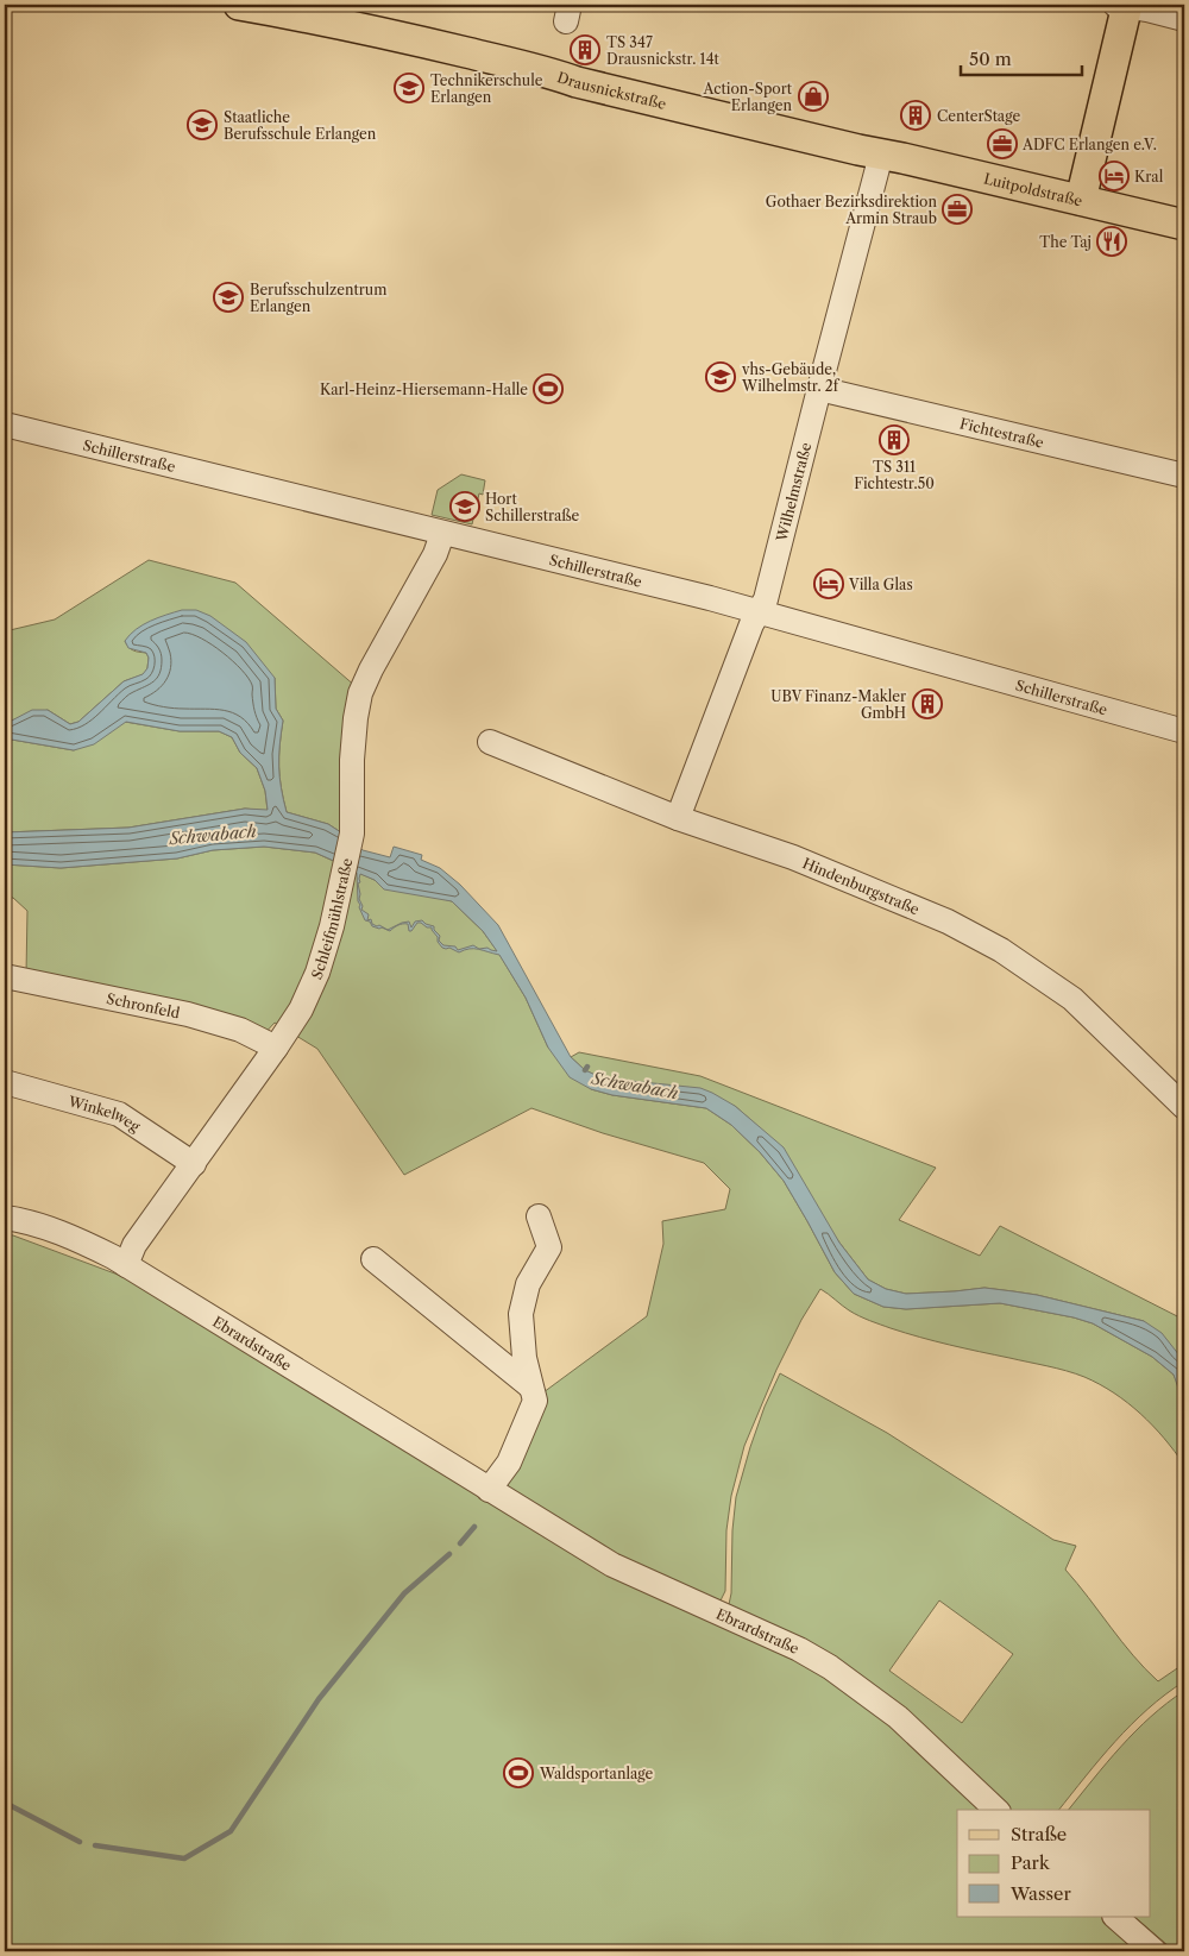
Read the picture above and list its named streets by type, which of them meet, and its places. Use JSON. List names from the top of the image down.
{
  "streets": {
    "main road": ["Drausnickstraße", "Luitpoldstraße"],
    "street": [
      "Fichtestraße",
      "Schillerstraße",
      "Wilhelmstraße",
      "Hindenburgstraße",
      "Schleifmühlstraße",
      "Schronfeld",
      "Winkelweg",
      "Ebrardstraße"
    ]
  },
  "crossings": [
    ["Drausnickstraße", "Luitpoldstraße"],
    ["Drausnickstraße", "Wilhelmstraße"],
    ["Luitpoldstraße", "Wilhelmstraße"],
    ["Fichtestraße", "Wilhelmstraße"],
    ["Schillerstraße", "Wilhelmstraße"],
    ["Schillerstraße", "Schleifmühlstraße"],
    ["Wilhelmstraße", "Hindenburgstraße"],
    ["Schleifmühlstraße", "Schronfeld"],
    ["Schleifmühlstraße", "Winkelweg"],
    ["Schleifmühlstraße", "Ebrardstraße"]
  ],
  "water": ["Schwabach"],
  "places": {
    "building": [
      "TS 347 Drausnickstr. 14t",
      "CenterStage",
      "TS 311 Fichtestr.50",
      "UBV Finanz-Makler GmbH"
    ],
    "school or university": [
      "Technikerschule Erlangen",
      "Staatliche Berufsschule Erlangen",
      "Berufsschulzentrum Erlangen",
      "vhs-Gebäude, Wilhelmstr. 2f",
      "Hort Schillerstraße"
    ],
    "shop": ["Action-Sport Erlangen"],
    "office": ["ADFC Erlangen e.V.", "Gothaer Bezirksdirektion Armin Straub"],
    "hotel": ["Kral", "Villa Glas"],
    "restaurant": ["The Taj"],
    "sports": ["Karl-Heinz-Hiersemann-Halle", "Waldsportanlage"]
  },
  "legend": ["Straße", "Park", "Wasser"],
  "scale_bar": "50 m"
}
